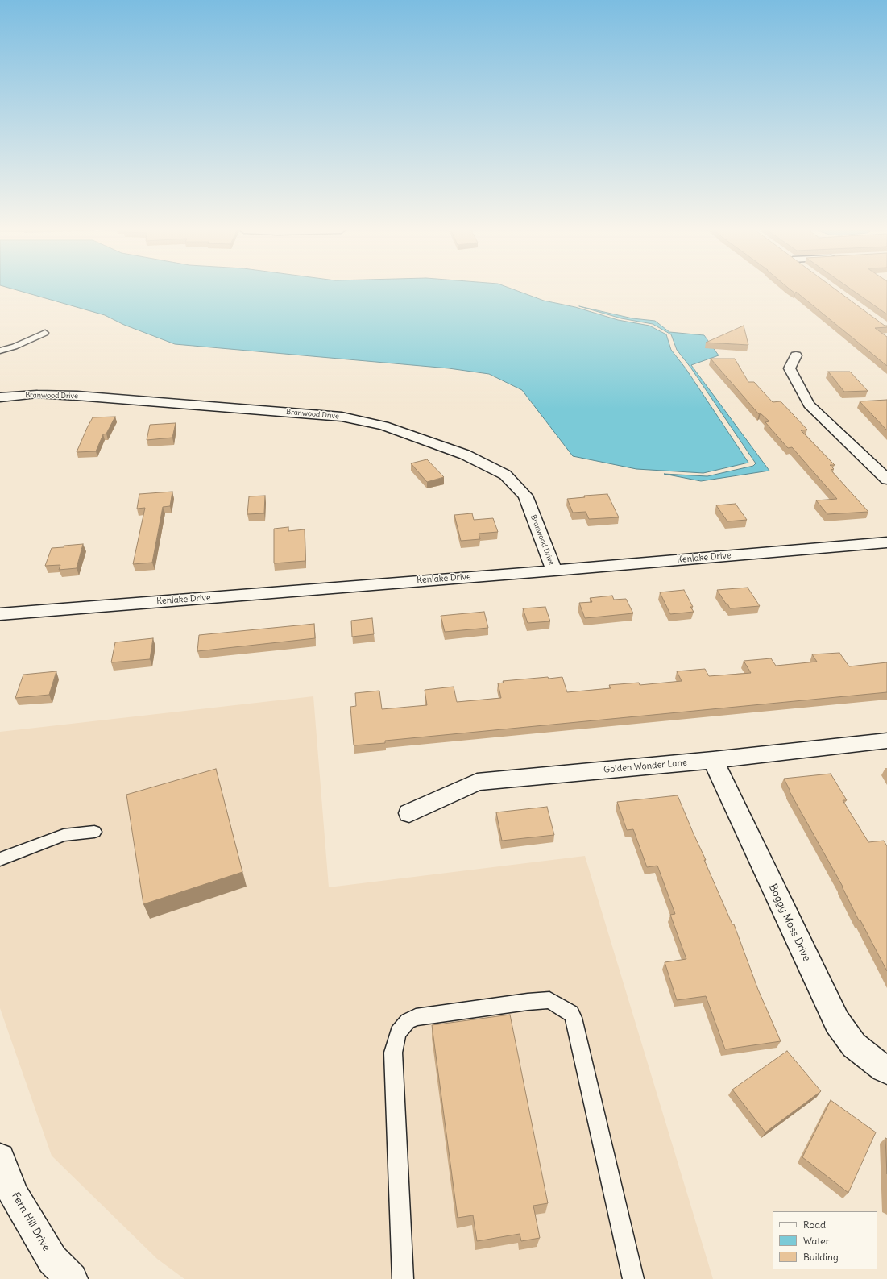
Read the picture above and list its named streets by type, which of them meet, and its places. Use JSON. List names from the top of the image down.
{
  "streets": {
    "street": [
      "Branwood Drive",
      "Kenlake Drive",
      "Golden Wonder Lane",
      "Boggy Moss Drive",
      "Fern Hill Drive"
    ]
  },
  "crossings": [
    ["Branwood Drive", "Kenlake Drive"],
    ["Golden Wonder Lane", "Boggy Moss Drive"]
  ],
  "legend": ["Road", "Water", "Building"]
}
